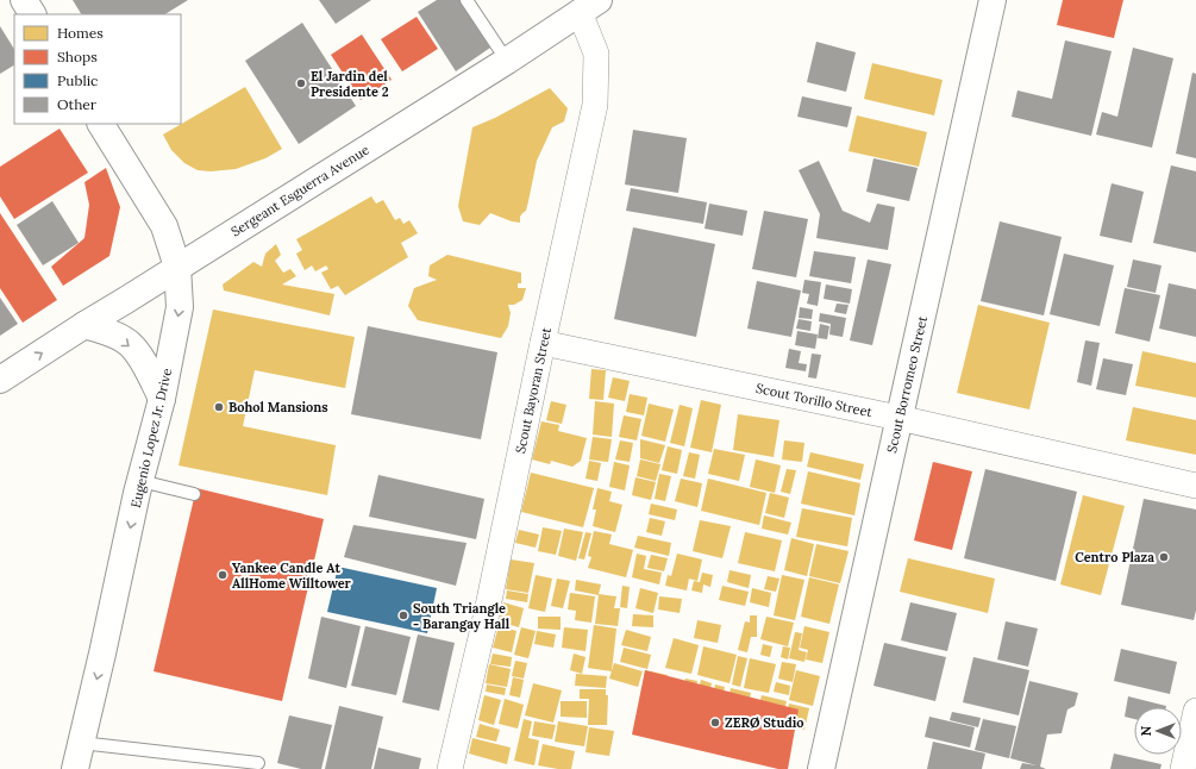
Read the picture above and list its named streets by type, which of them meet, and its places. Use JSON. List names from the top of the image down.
{
  "streets": {
    "street": [
      "Sergeant Esguerra Avenue",
      "Scout Borromeo Street",
      "Scout Bayoran Street",
      "Scout Torillo Street",
      "Eugenio Lopez Jr. Drive"
    ]
  },
  "crossings": [
    ["Sergeant Esguerra Avenue", "Scout Bayoran Street"],
    ["Sergeant Esguerra Avenue", "Eugenio Lopez Jr. Drive"],
    ["Scout Borromeo Street", "Scout Torillo Street"],
    ["Scout Bayoran Street", "Scout Torillo Street"]
  ],
  "one_way": ["Eugenio Lopez Jr. Drive"],
  "places": [
    "El Jardin del Presidente 2",
    "Bohol Mansions",
    "Centro Plaza",
    "Yankee Candle At AllHome Willtower",
    "South Triangle - Barangay Hall",
    "ZERØ Studio"
  ],
  "legend": [
    "Homes",
    "Shops",
    "Public",
    "Other"
  ],
  "north": "left"
}
